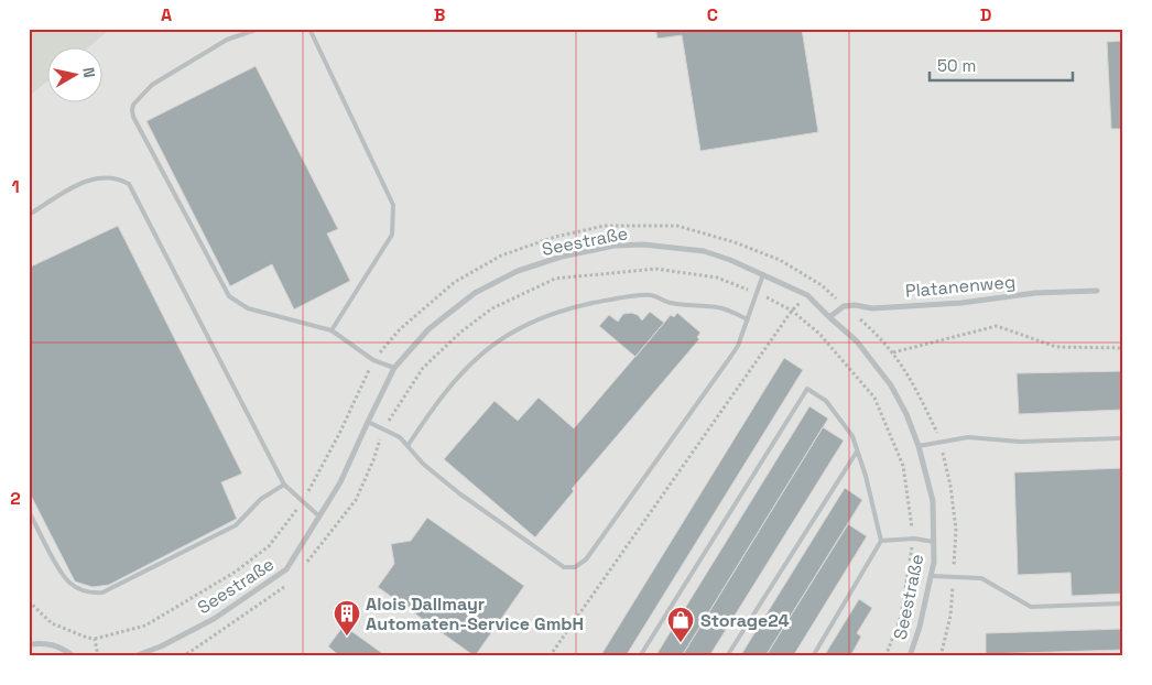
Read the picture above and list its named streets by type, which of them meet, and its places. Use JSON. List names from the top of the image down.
{
  "streets": {
    "street": ["Seestraße", "Platanenweg"]
  },
  "places": {
    "building": ["Alois Dallmayr Automaten-Service GmbH"],
    "shop": ["Storage24"]
  },
  "scale_bar": "50 m",
  "north": "right",
  "grid": {
    "columns": [
      "A",
      "B",
      "C",
      "D"
    ],
    "rows": ["1", "2"]
  }
}
